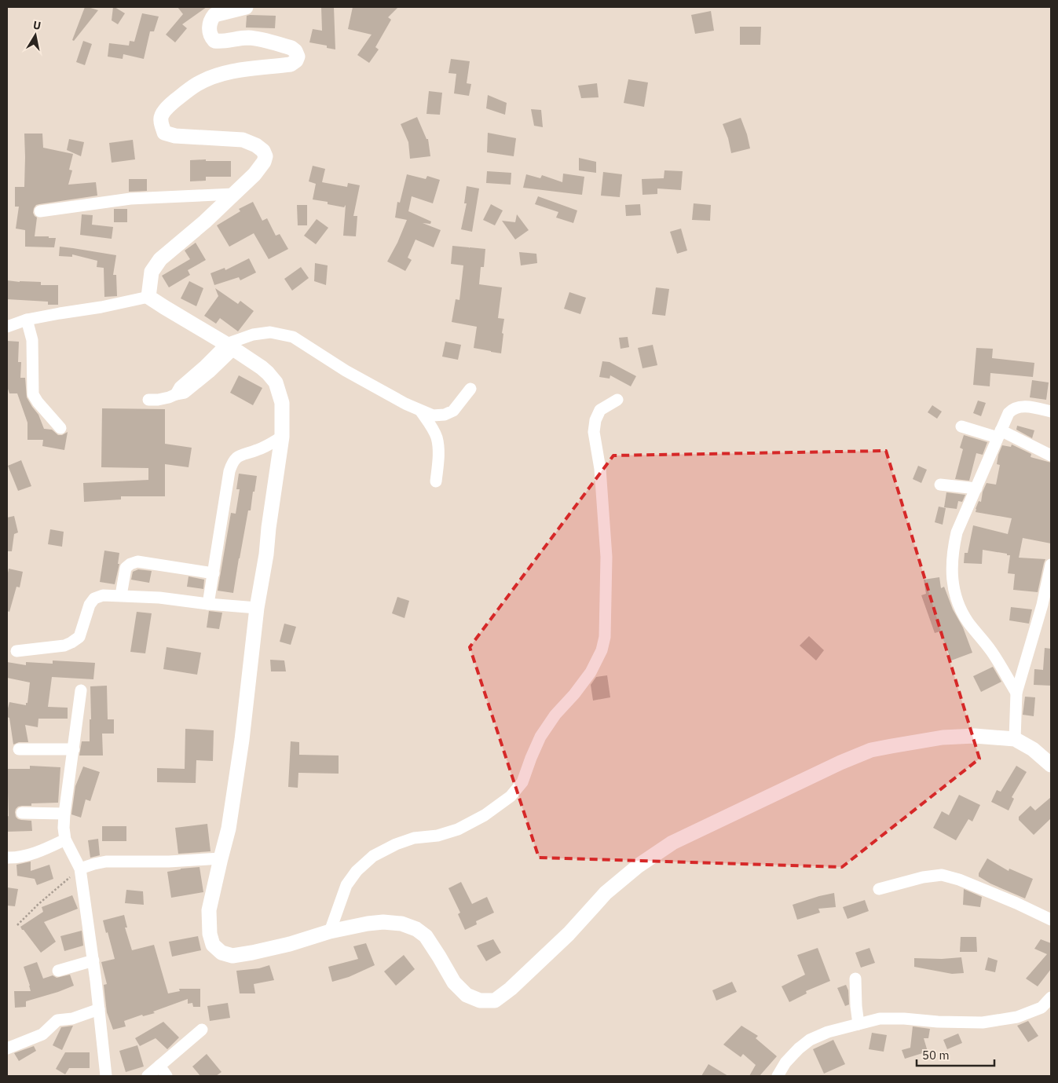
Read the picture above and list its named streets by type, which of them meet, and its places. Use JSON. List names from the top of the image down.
{
  "scale_bar": "50 m",
  "north": "top"
}
